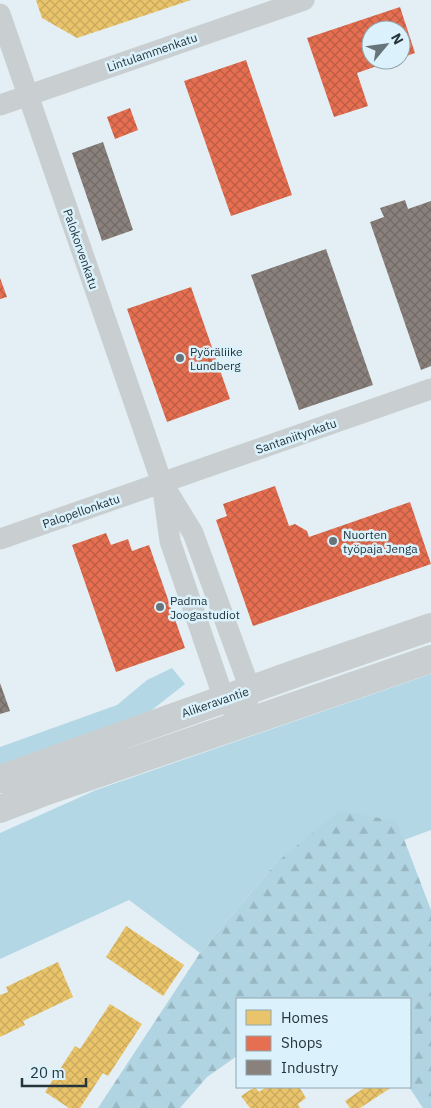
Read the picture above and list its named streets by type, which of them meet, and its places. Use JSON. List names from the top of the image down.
{
  "streets": {
    "main road": ["Alikeravantie"],
    "street": [
      "Lintulammenkatu",
      "Palokorvenkatu",
      "Santaniitynkatu",
      "Palopellonkatu"
    ]
  },
  "crossings": [
    ["Lintulammenkatu", "Palokorvenkatu"],
    ["Palokorvenkatu", "Santaniitynkatu"],
    ["Palokorvenkatu", "Palopellonkatu"],
    ["Palokorvenkatu", "Alikeravantie"],
    ["Santaniitynkatu", "Palopellonkatu"]
  ],
  "places": ["Pyöräliike Lundberg", "Nuorten työpaja Jenga", "Padma Joogastudiot"],
  "legend": ["Homes", "Shops", "Industry"],
  "scale_bar": "20 m",
  "north": "top right"
}
